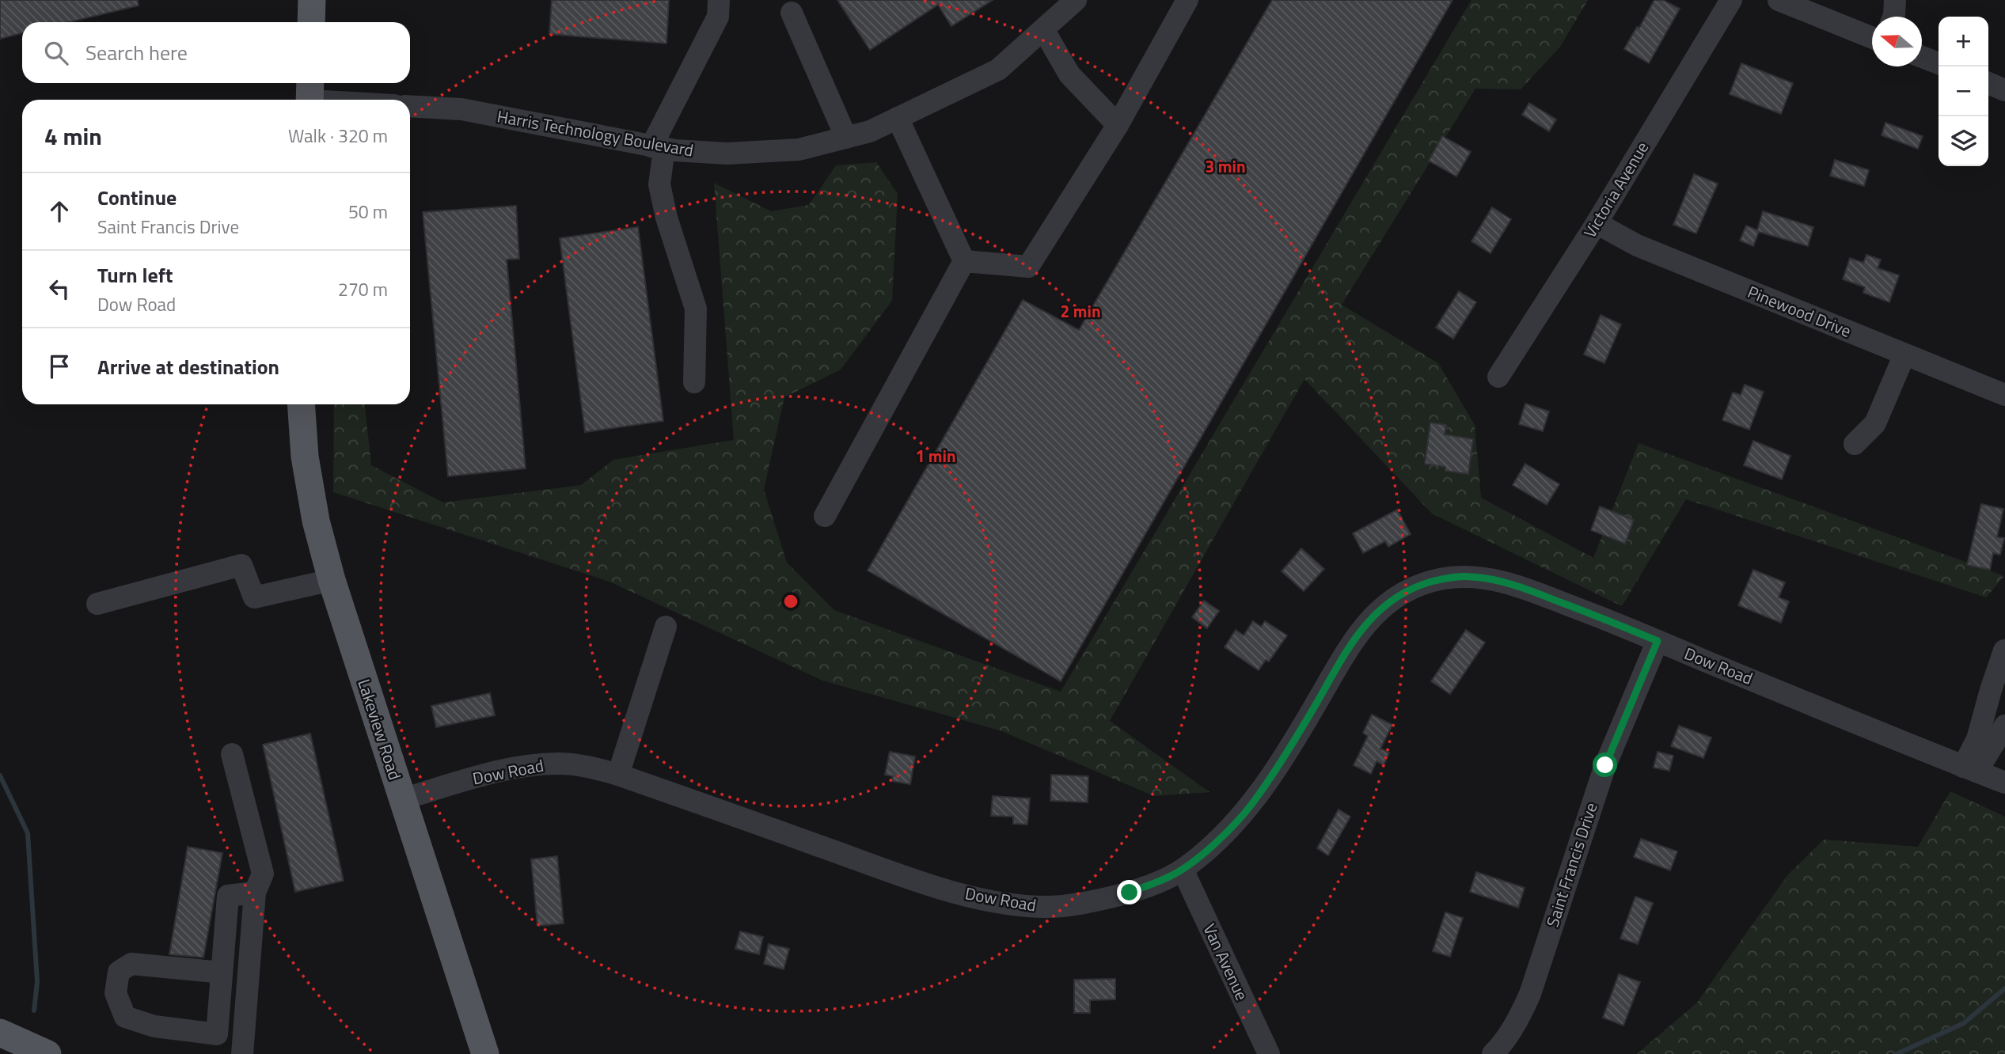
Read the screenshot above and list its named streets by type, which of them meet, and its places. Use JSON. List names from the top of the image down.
{
  "streets": {
    "main road": ["Lakeview Road"],
    "street": [
      "Harris Technology Boulevard",
      "Victoria Avenue",
      "Pinewood Drive",
      "Dow Road",
      "Saint Francis Drive",
      "Van Avenue"
    ]
  },
  "crossings": [
    ["Victoria Avenue", "Pinewood Drive"],
    ["Dow Road", "Lakeview Road"],
    ["Dow Road", "Saint Francis Drive"],
    ["Dow Road", "Van Avenue"]
  ],
  "north": "left",
  "page": {
    "map_buttons": ["+", "−"],
    "search": "Search here",
    "heading": ["4 min", "Walk · 320 m"],
    "list": [
      ["Continue", "Saint Francis Drive", "50 m"],
      ["Turn left", "Dow Road", "270 m"],
      "Arrive at destination"
    ]
  },
  "rings": ["3 min", "2 min", "1 min"]
}
